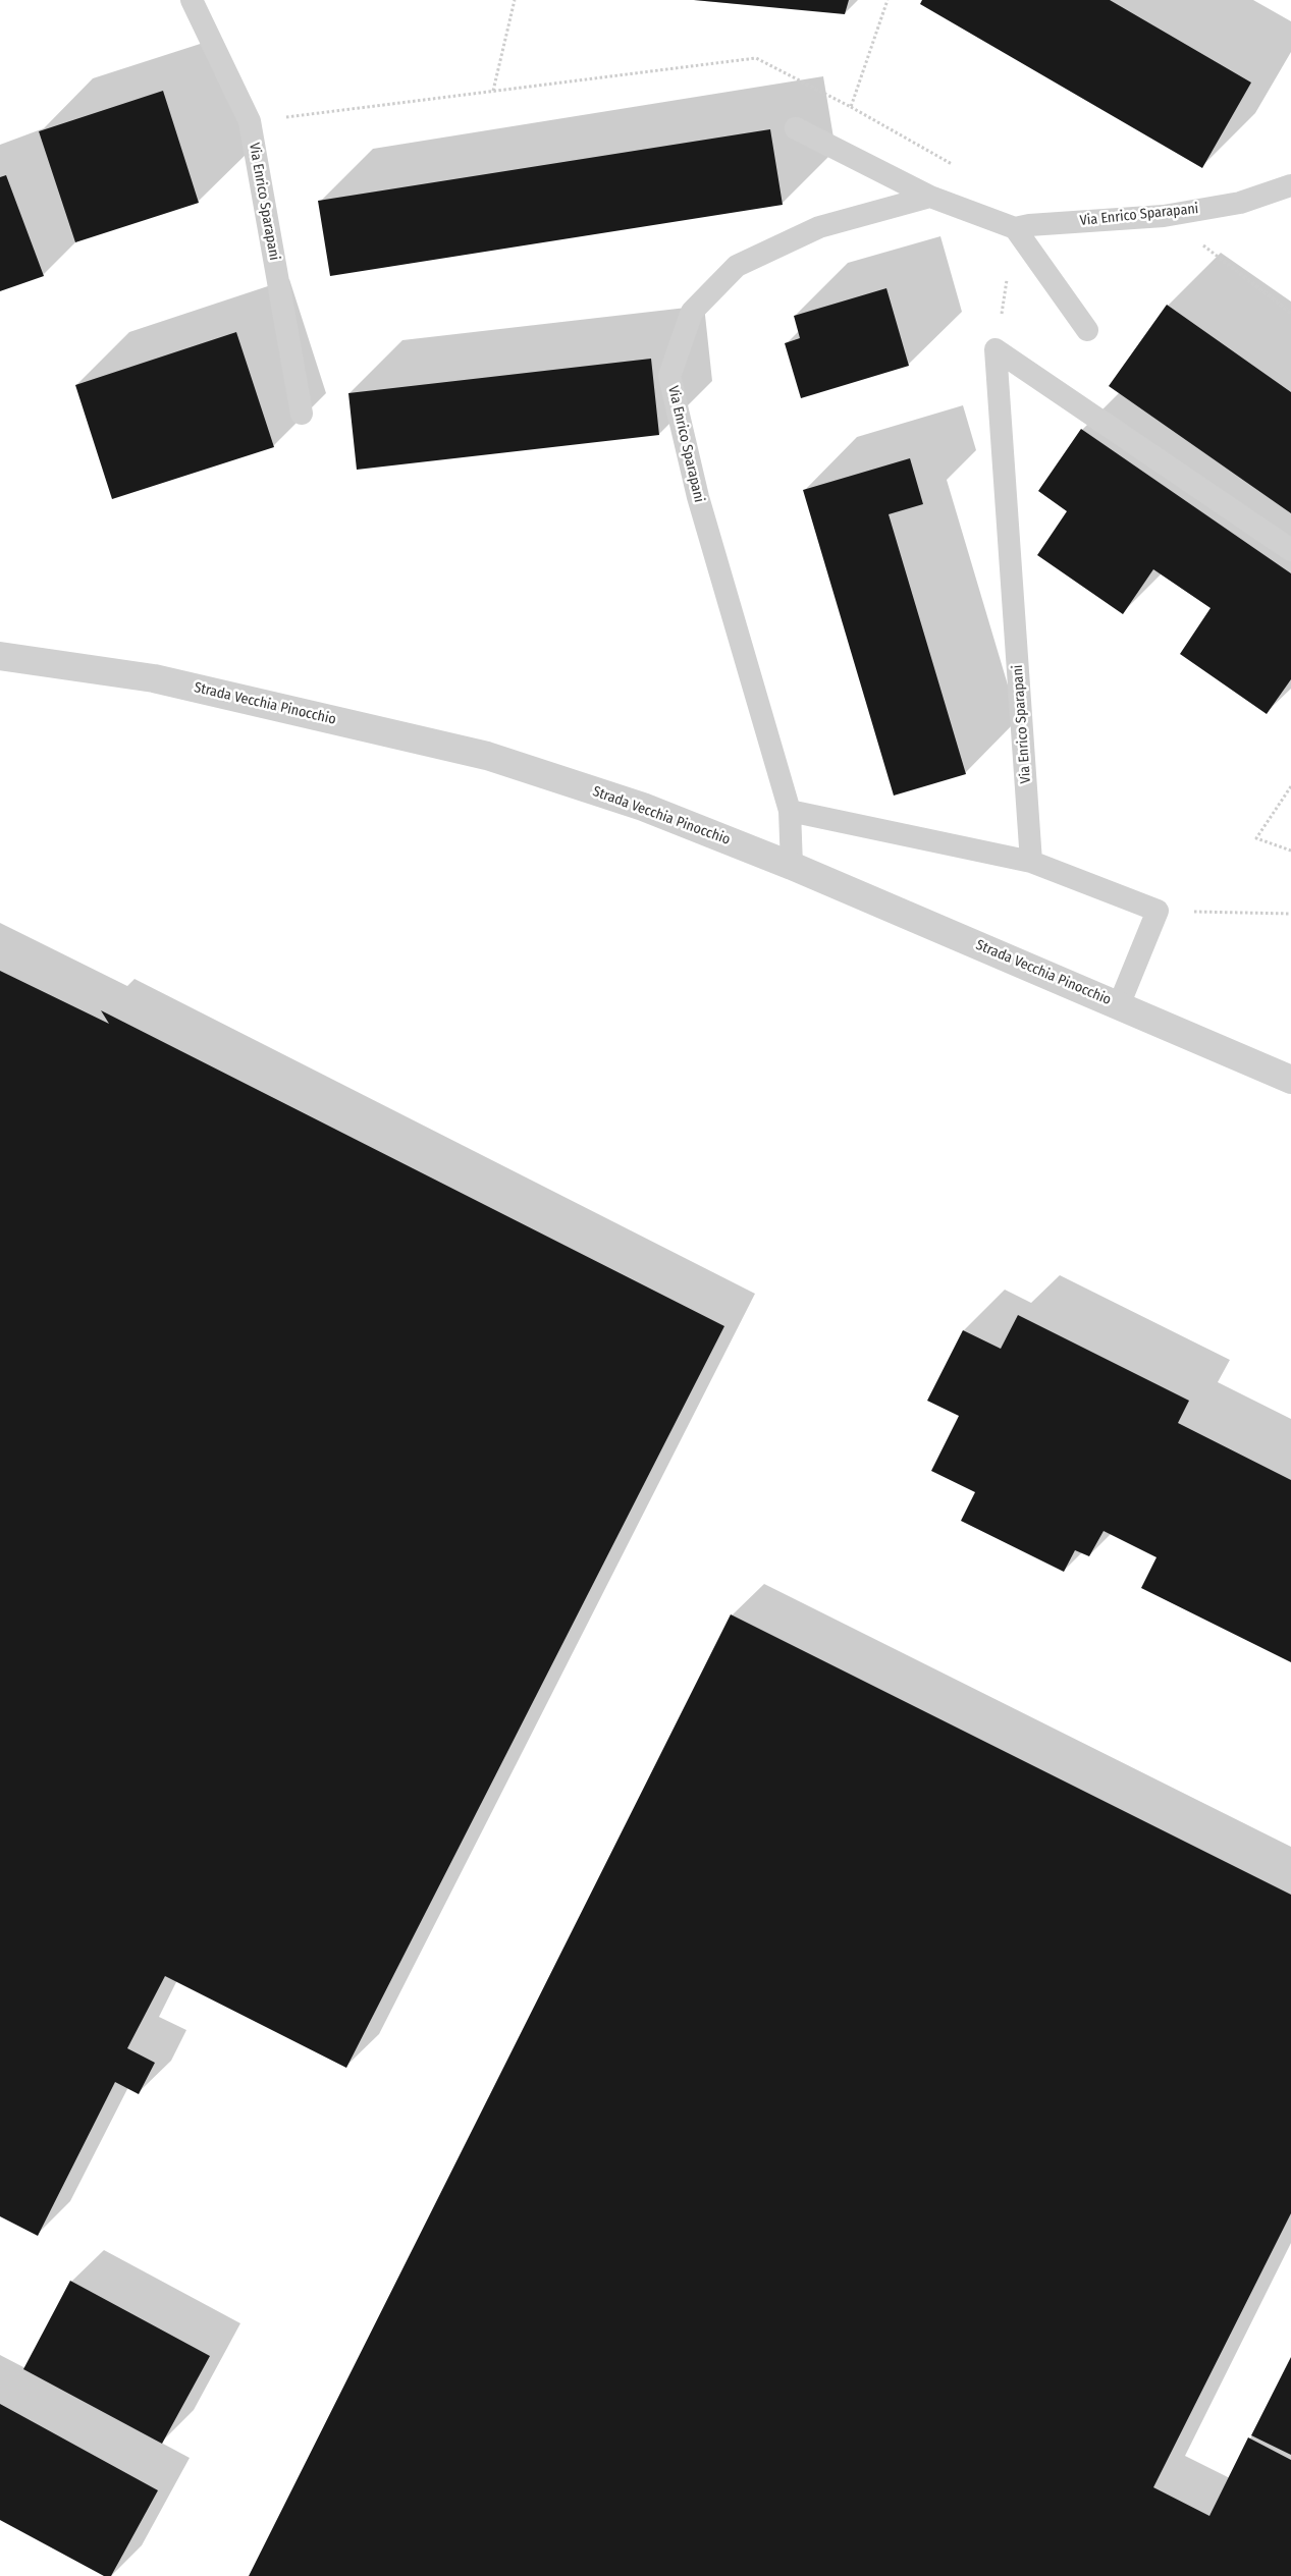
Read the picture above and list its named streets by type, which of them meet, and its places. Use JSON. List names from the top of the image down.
{
  "streets": {
    "street": ["Strada Vecchia Pinocchio"],
    "lane": ["Via Enrico Sparapani"]
  },
  "crossings": [
    ["Via Enrico Sparapani", "Strada Vecchia Pinocchio"]
  ]
}
